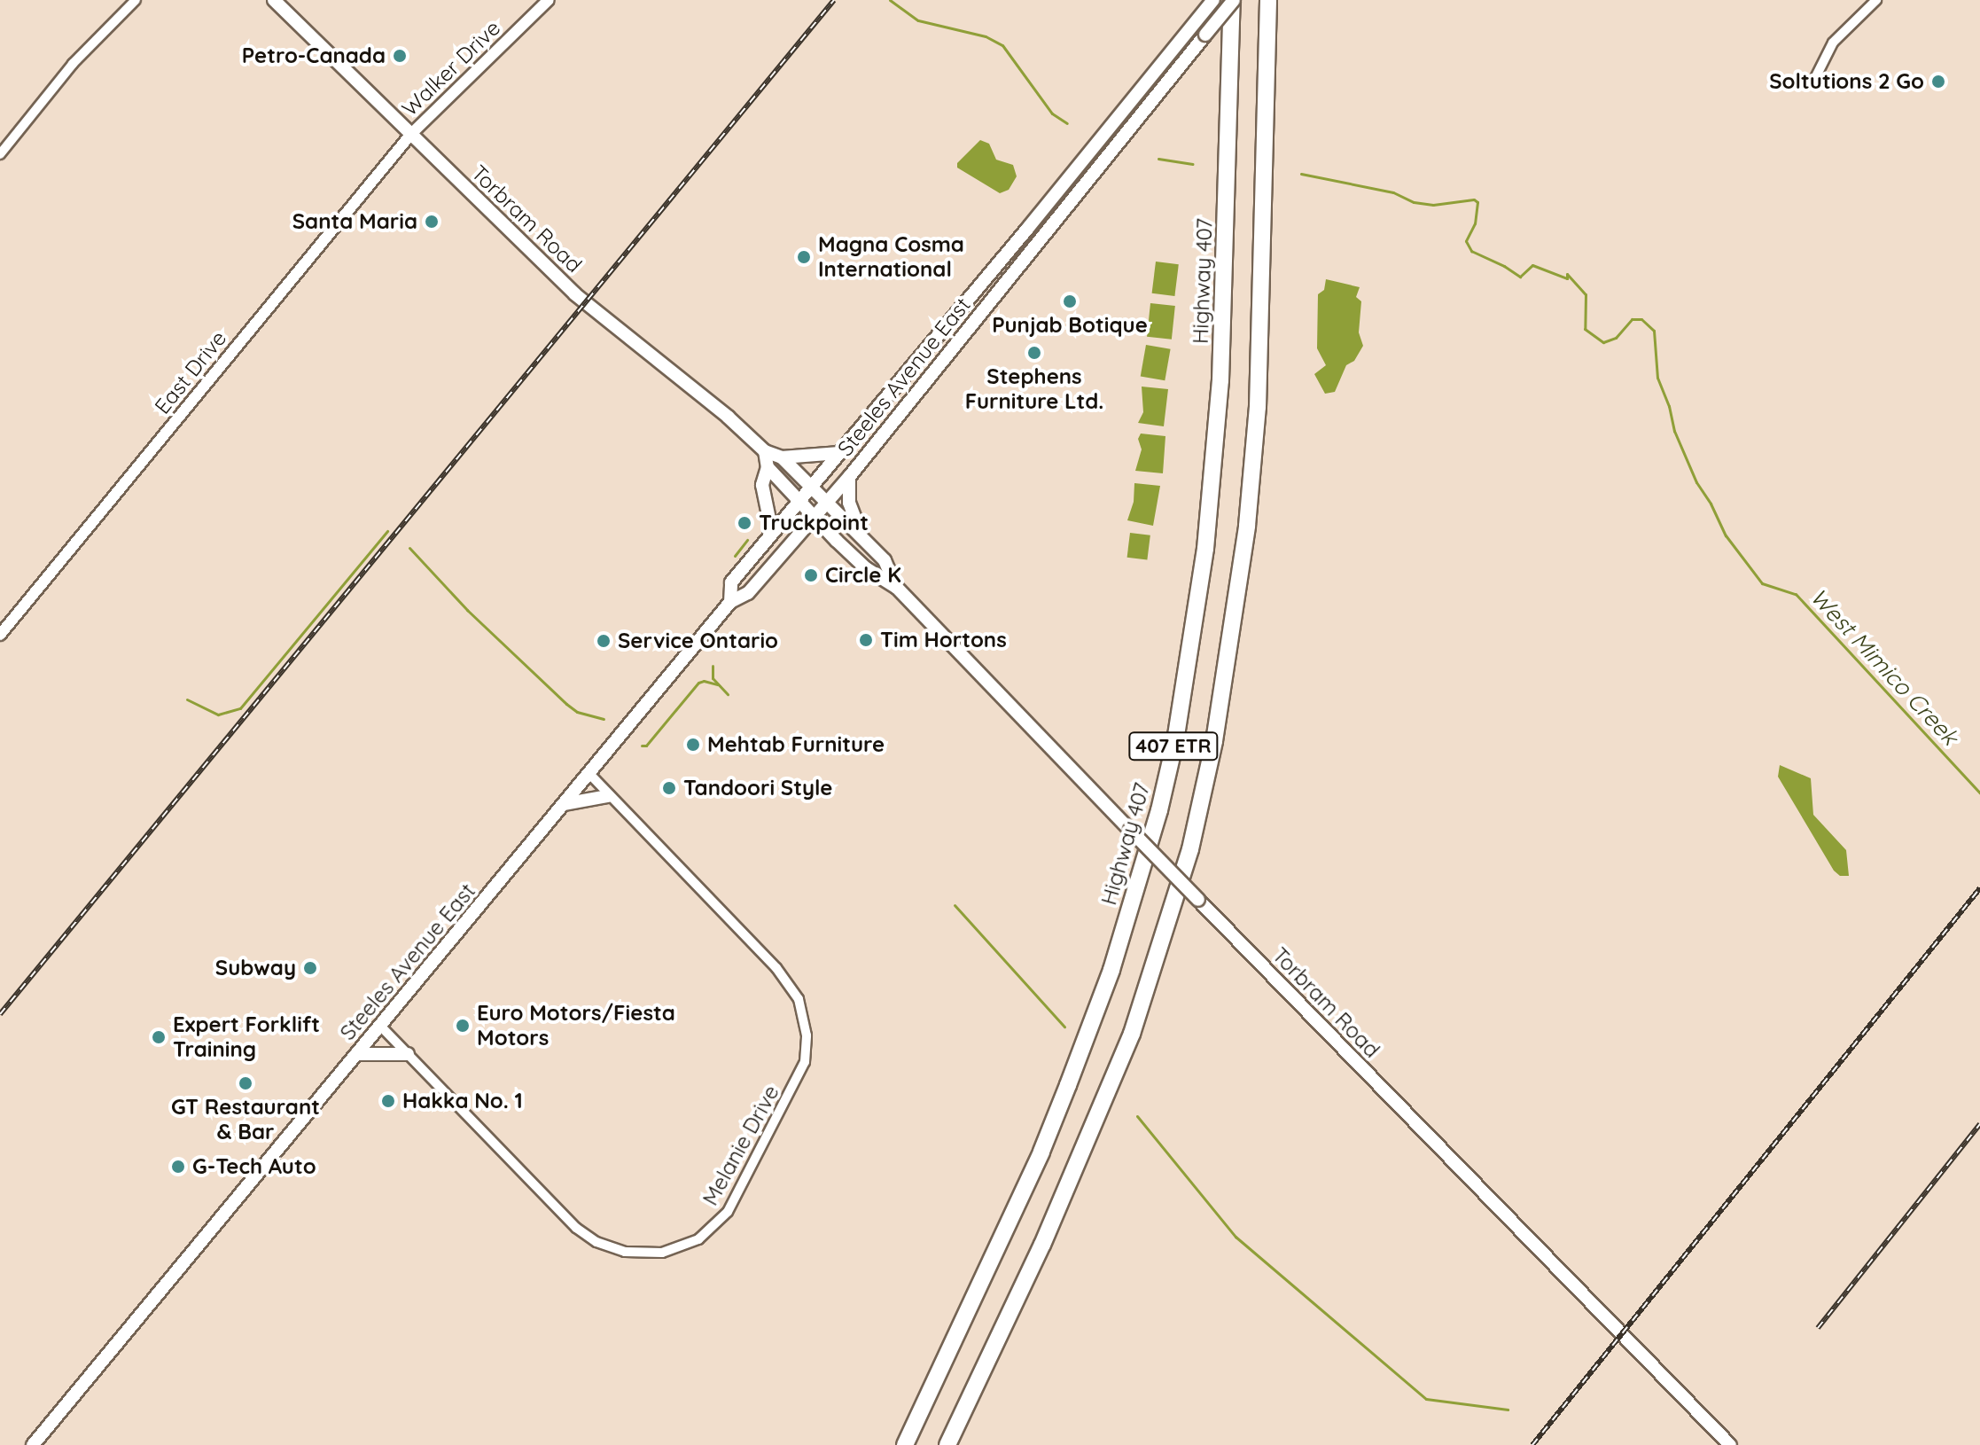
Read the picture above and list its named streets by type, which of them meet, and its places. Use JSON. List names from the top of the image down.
{
  "streets": {
    "highway": ["Highway 407", "407 ETR"],
    "main road": ["Torbram Road", "Steeles Avenue East"],
    "street": ["Walker Drive", "East Drive", "Melanie Drive"]
  },
  "crossings": [
    ["Walker Drive", "Torbram Road"],
    ["Walker Drive", "East Drive"],
    ["Torbram Road", "East Drive"],
    ["Torbram Road", "Steeles Avenue East"],
    ["Highway 407", "Steeles Avenue East"],
    ["Steeles Avenue East", "Melanie Drive"]
  ],
  "water": ["West Mimico Creek"],
  "places": [
    "Petro-Canada",
    "Soltutions 2 Go",
    "Santa Maria",
    "Magna Cosma International",
    "Punjab Botique",
    "Stephens Furniture Ltd.",
    "Truckpoint",
    "Circle K",
    "Tim Hortons",
    "Service Ontario",
    "Mehtab Furniture",
    "Tandoori Style",
    "Subway",
    "Euro Motors/Fiesta Motors",
    "Expert Forklift Training",
    "GT Restaurant & Bar",
    "Hakka No. 1",
    "G-Tech Auto"
  ]
}
